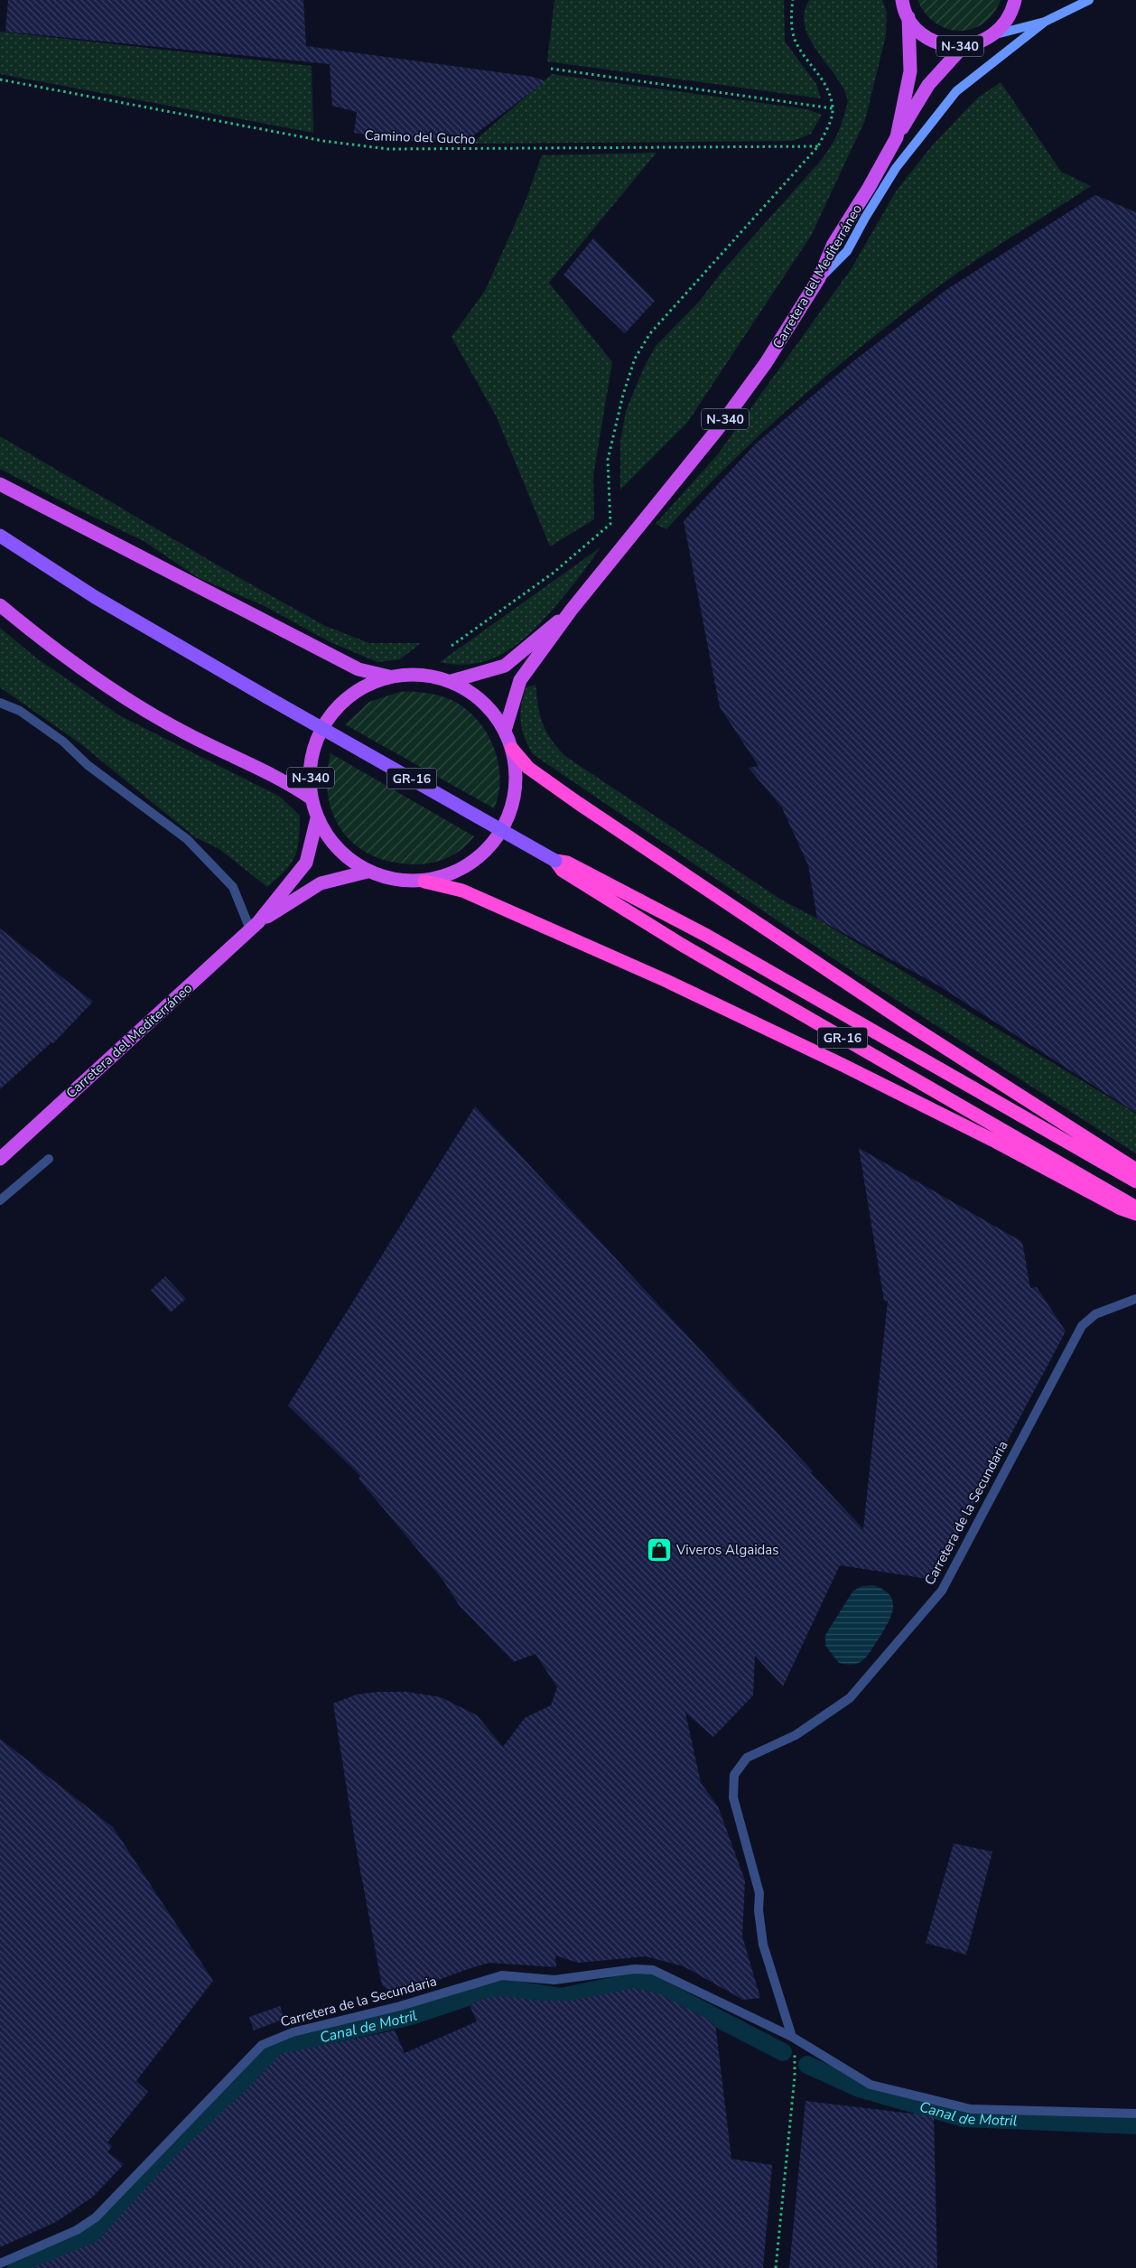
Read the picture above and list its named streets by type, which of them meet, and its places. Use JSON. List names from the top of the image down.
{
  "streets": {
    "highway": ["N-340", "Carretera del Mediterráneo", "GR-16"],
    "street": ["Carretera de la Secundaria"],
    "path": ["Camino del Gucho"]
  },
  "crossings": [
    ["N-340", "Carretera del Mediterráneo"]
  ],
  "water": ["Canal de Motril"],
  "places": {
    "shop": ["Viveros Algaidas"]
  }
}
